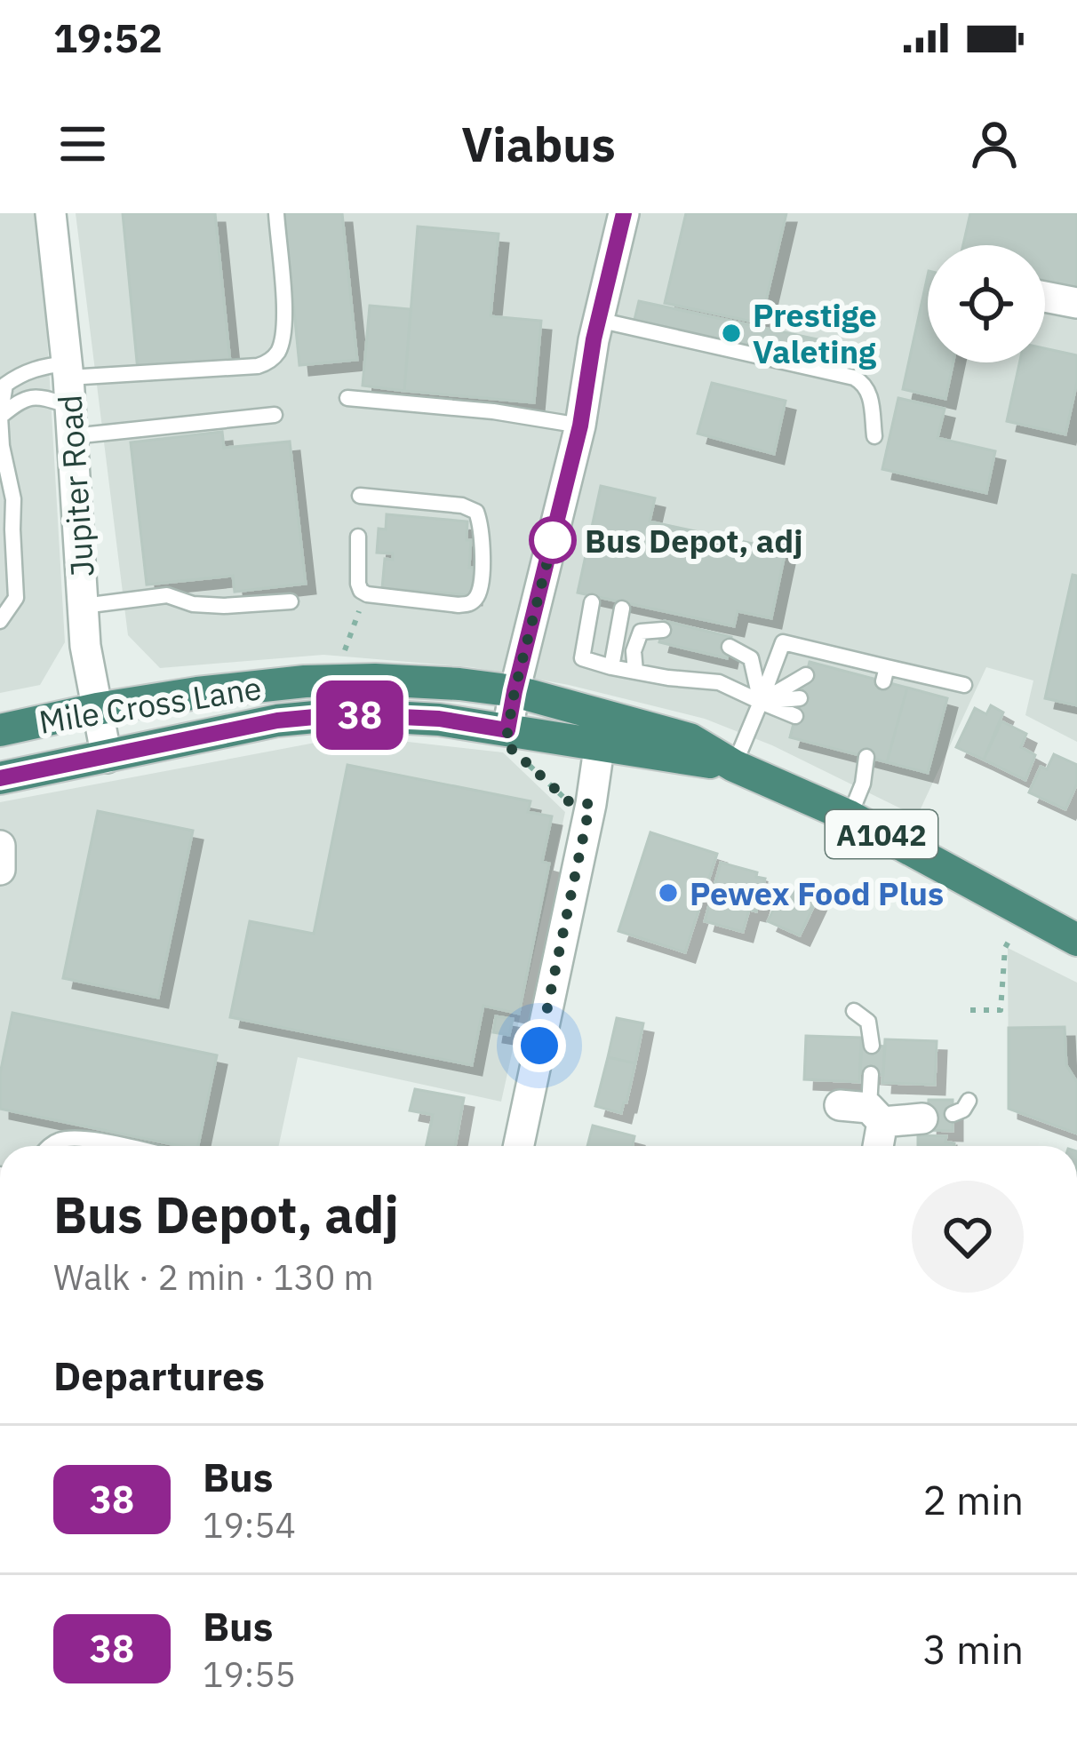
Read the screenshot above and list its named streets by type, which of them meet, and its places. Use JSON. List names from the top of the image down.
{
  "streets": {
    "highway": ["Mile Cross Lane", "A1042"],
    "street": ["Jupiter Road"]
  },
  "crossings": [
    ["Jupiter Road", "Mile Cross Lane"]
  ],
  "places": ["Prestige Valeting", "Bus Depot, adj", "Pewex Food Plus"],
  "lines": ["bus line 38"],
  "page": {
    "status": "19:52",
    "header": "Viabus",
    "on_map": "38",
    "heading": [
      ["Bus Depot, adj", "Walk · 2 min · 130 m"],
      "Departures"
    ],
    "list": [
      {
        "mark": "38",
        "name": "Bus",
        "note": "19:54",
        "value": "2 min"
      },
      {
        "mark": "38",
        "name": "Bus",
        "note": "19:55",
        "value": "3 min"
      }
    ]
  }
}
